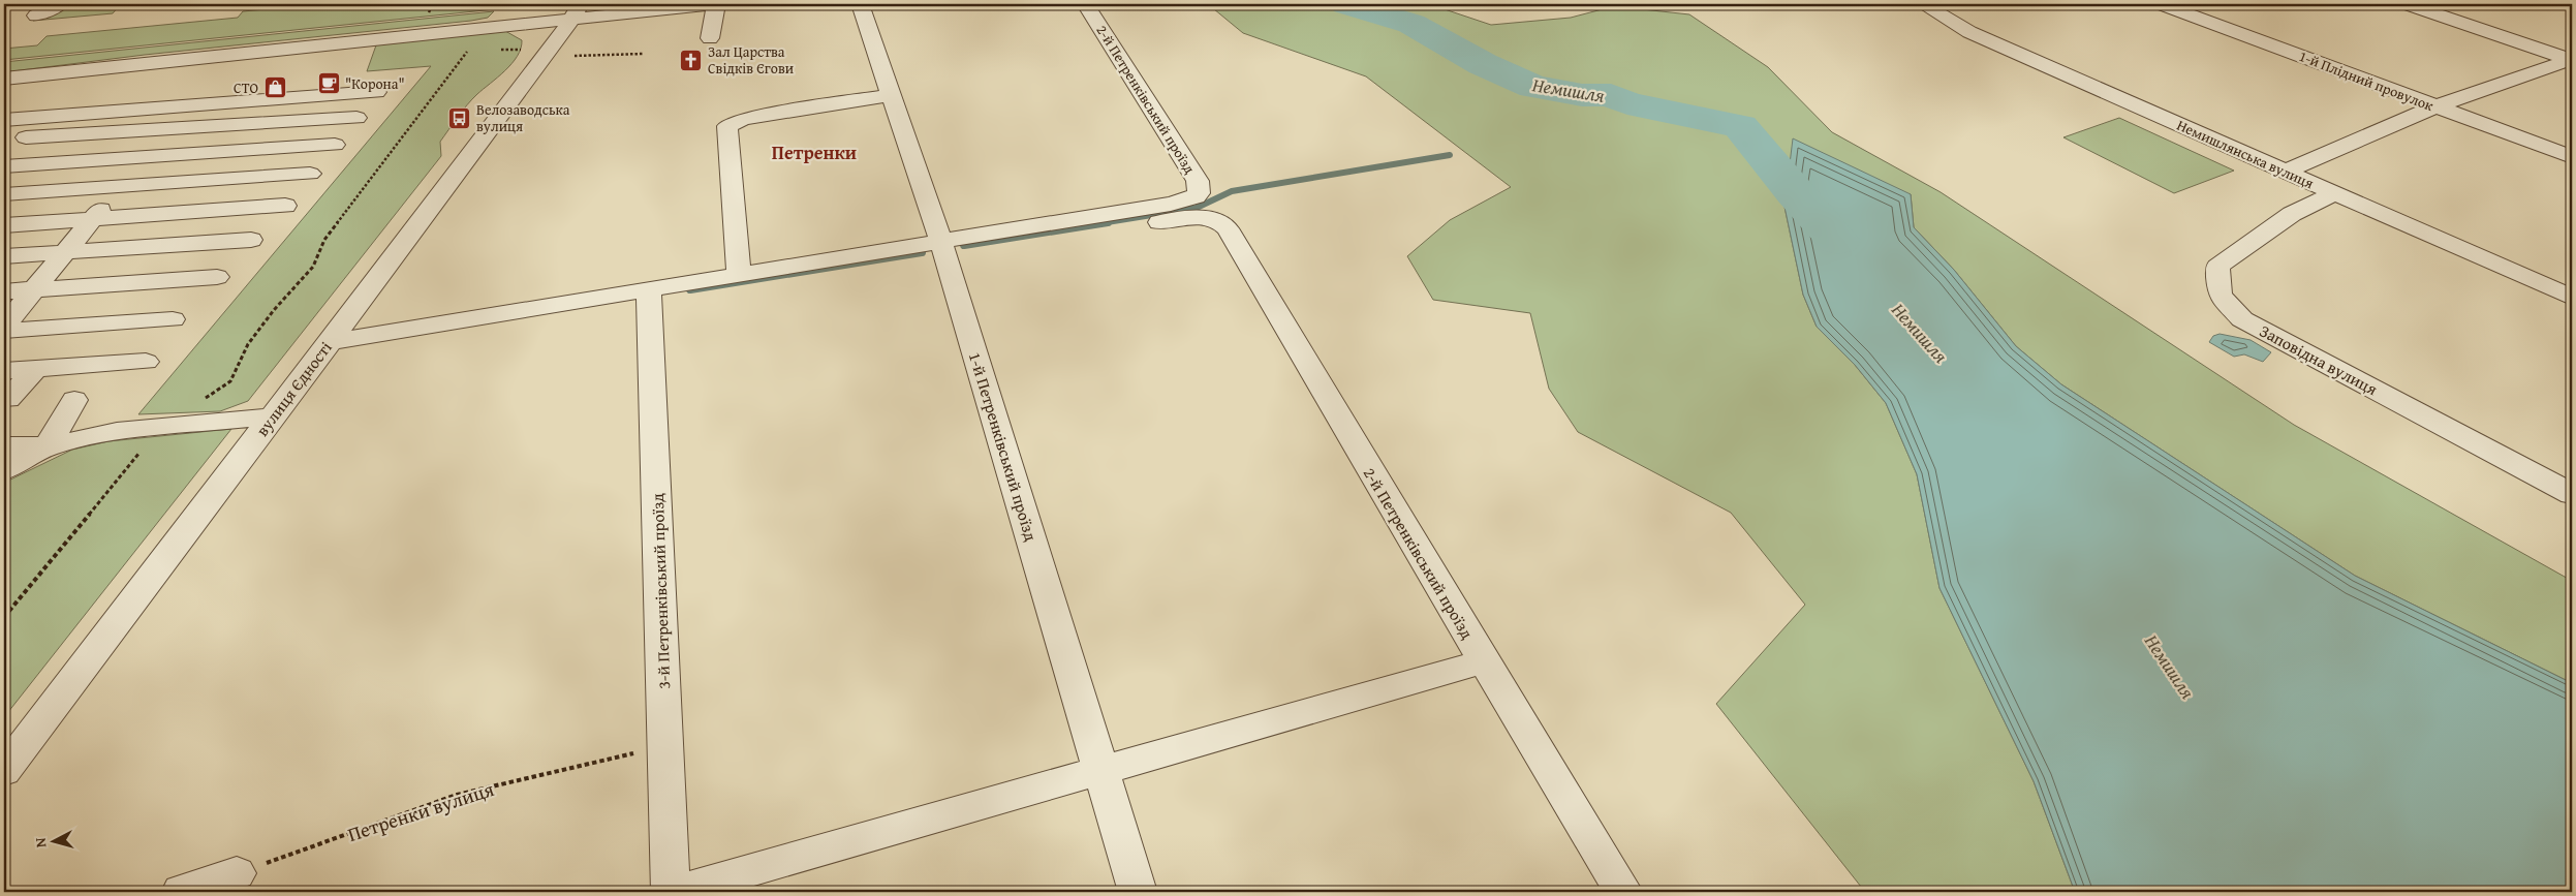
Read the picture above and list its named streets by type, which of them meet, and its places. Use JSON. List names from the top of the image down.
{
  "streets": {
    "street": [
      "1-й Плідний провулок",
      "2-й Петренківський проїзд",
      "Немишлянська вулиця",
      "Заповідна вулиця",
      "вулиця Єдності",
      "1-й Петренківський проїзд",
      "3-й Петренківський проїзд"
    ],
    "path": ["Петренки вулиця"]
  },
  "crossings": [
    ["Немишлянська вулиця", "Заповідна вулиця"],
    ["3-й Петренківський проїзд", "Петренки вулиця"]
  ],
  "districts": ["Петренки"],
  "water": ["Немишля"],
  "places": {
    "church": ["Зал Царства Свідків Єгови"],
    "cafe": ["\"Корона\""],
    "shop": ["СТО"],
    "bus stop": ["Велозаводська вулиця"]
  },
  "north": "left"
}
